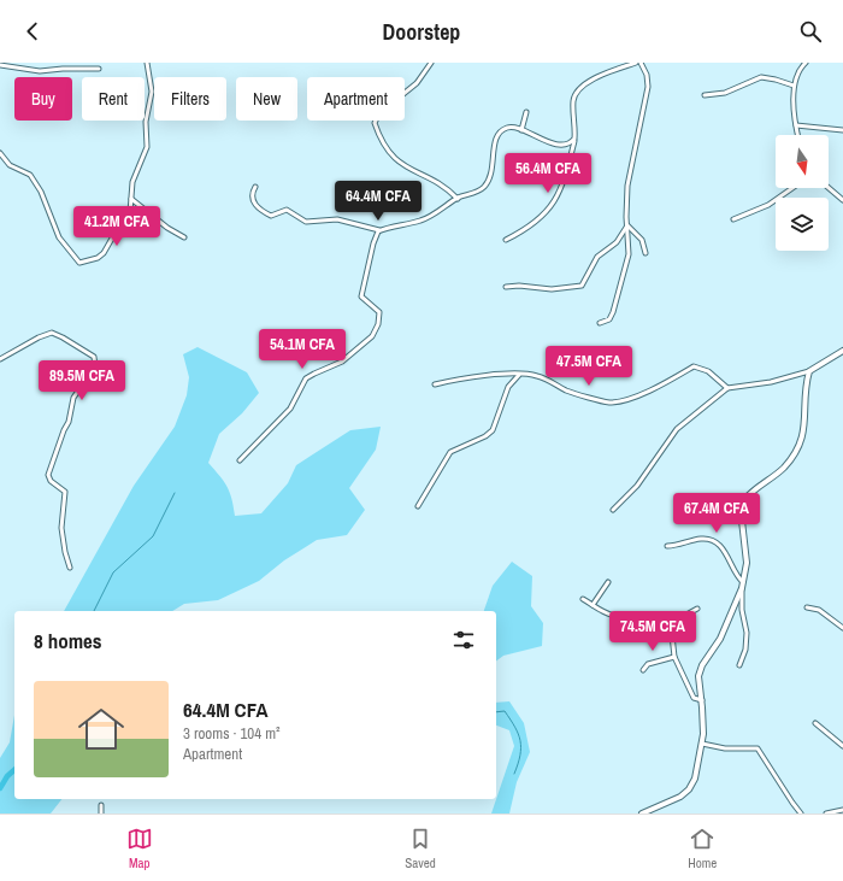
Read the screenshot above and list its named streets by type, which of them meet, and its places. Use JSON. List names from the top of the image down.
{
  "north": "bottom",
  "page": {
    "header": "Doorstep",
    "chip": [
      "Buy",
      "Rent",
      "Filters",
      "New",
      "Apartment"
    ],
    "price": [
      "56.4M CFA",
      "64.4M CFA",
      "41.2M CFA",
      "54.1M CFA",
      "47.5M CFA",
      "89.5M CFA",
      "67.4M CFA",
      "74.5M CFA"
    ],
    "heading": "8 homes",
    "list": [
      {
        "name": "64.4M CFA",
        "note": "3 rooms · 104 m² · Apartment"
      }
    ],
    "tabs": ["Map", "Saved", "Home"]
  }
}
